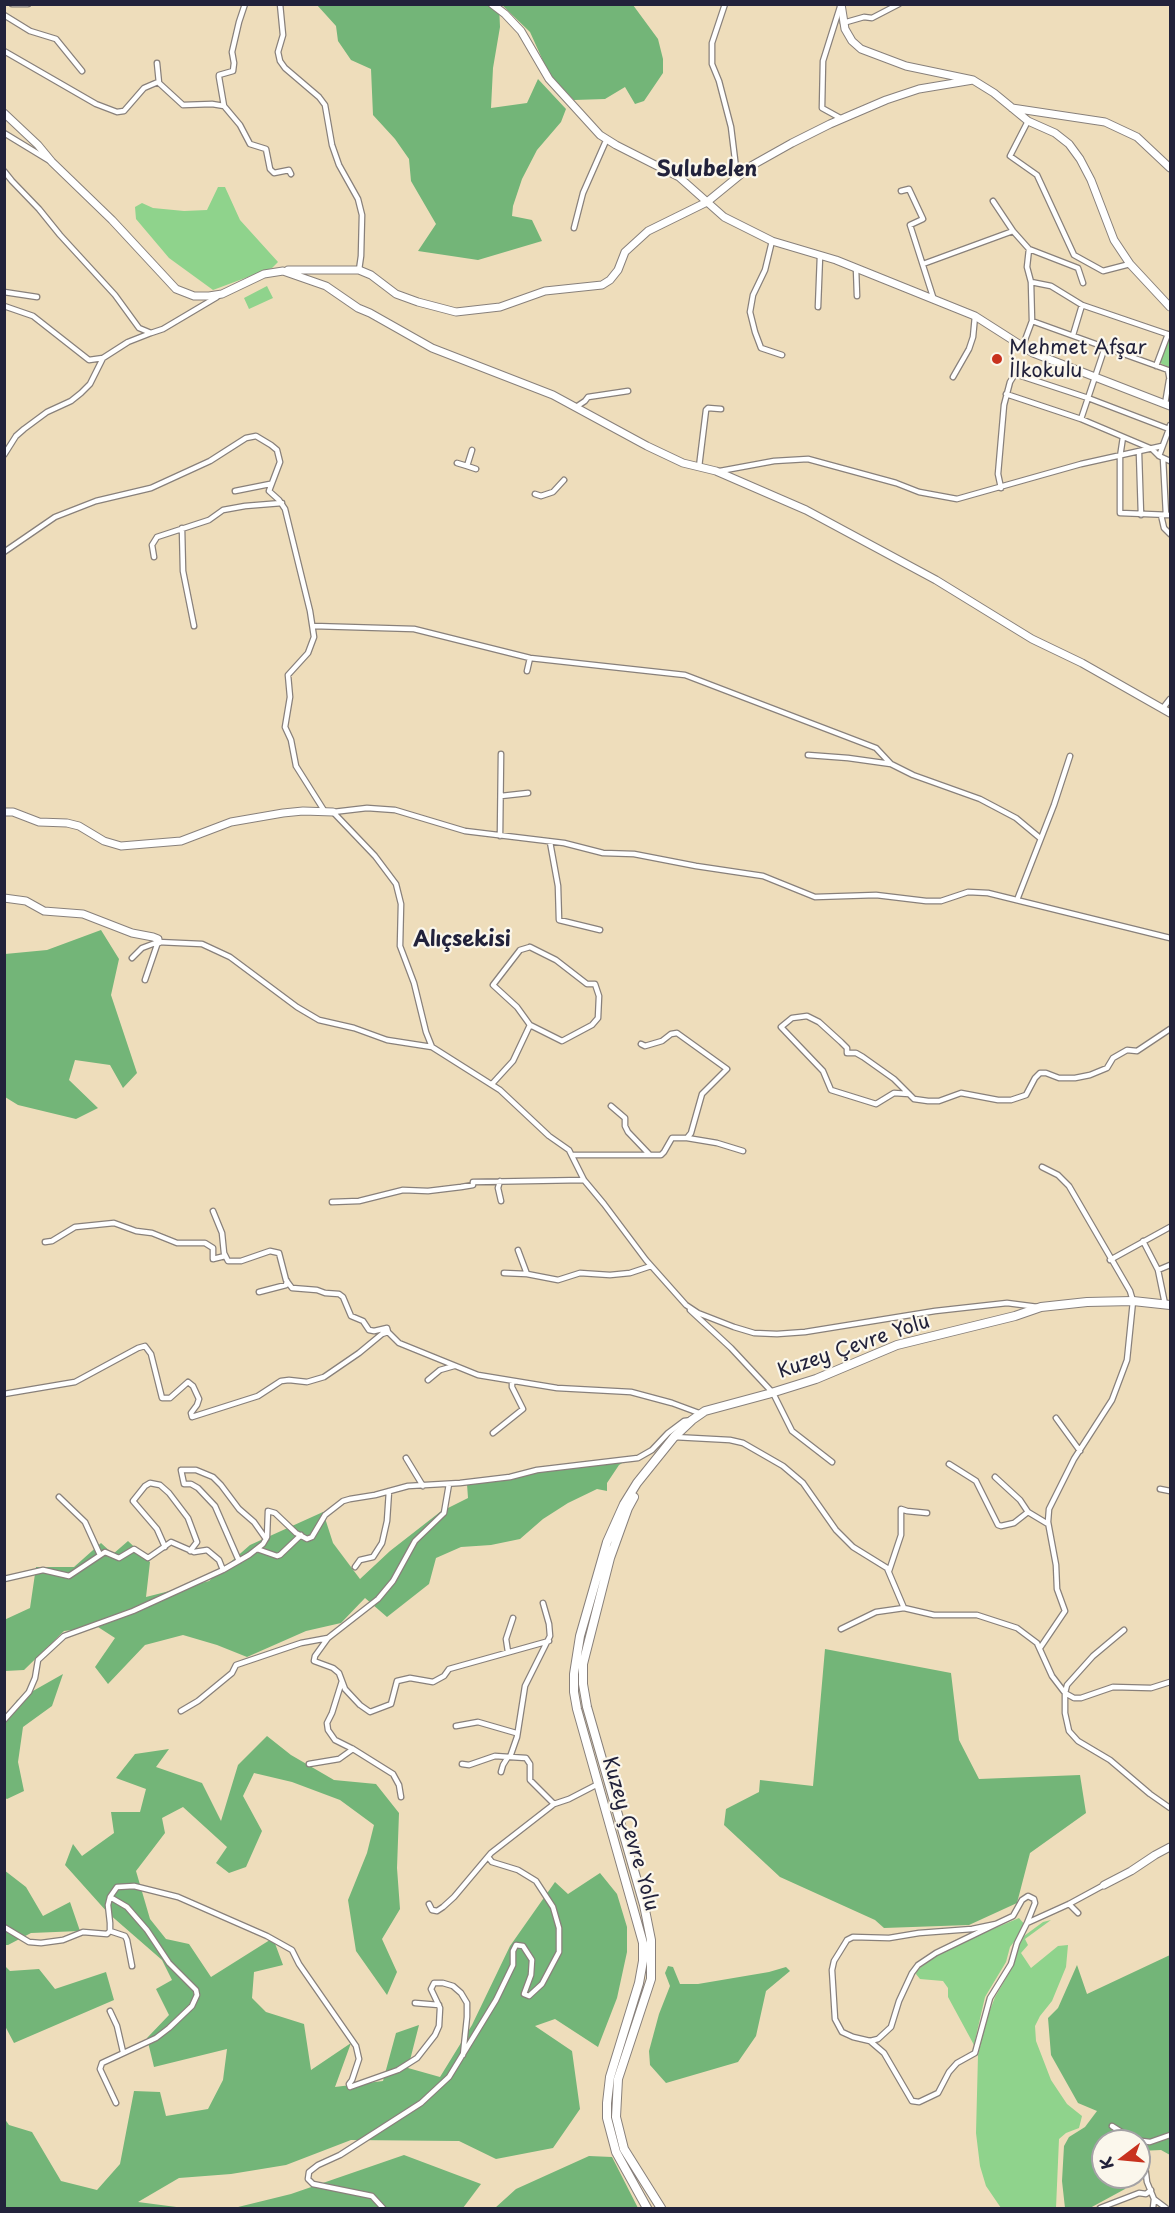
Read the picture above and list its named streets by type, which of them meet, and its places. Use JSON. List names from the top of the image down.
{
  "streets": {
    "main road": ["Kuzey Çevre Yolu"]
  },
  "districts": ["Sulubelen", "Alıçsekisi"],
  "places": ["Mehmet Afşar İlkokulu"],
  "north": "left"
}
